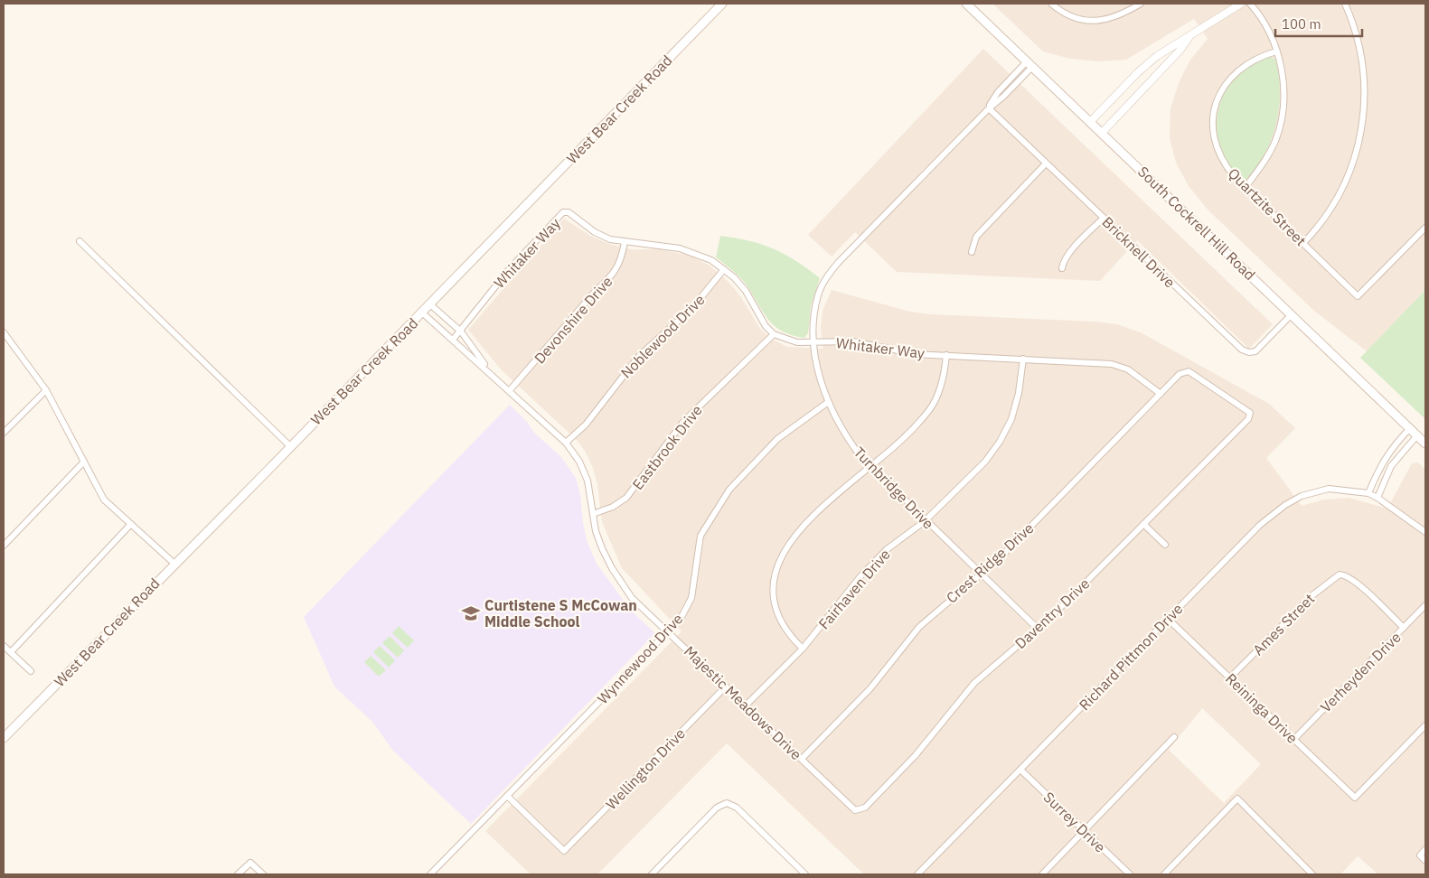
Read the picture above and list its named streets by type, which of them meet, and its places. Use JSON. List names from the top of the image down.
{
  "streets": {
    "main road": ["West Bear Creek Road", "South Cockrell Hill Road"],
    "street": [
      "Quartzite Street",
      "Bricknell Drive",
      "Whitaker Way",
      "Devonshire Drive",
      "Noblewood Drive",
      "Eastbrook Drive",
      "Turnbridge Drive",
      "Crest Ridge Drive",
      "Fairhaven Drive",
      "Daventry Drive",
      "Ames Street",
      "Richard Pittmon Drive",
      "Wynnewood Drive",
      "Verheyden Drive",
      "Majestic Meadows Drive",
      "Reininga Drive",
      "Wellington Drive",
      "Surrey Drive"
    ]
  },
  "crossings": [
    ["West Bear Creek Road", "Majestic Meadows Drive"],
    ["South Cockrell Hill Road", "Bricknell Drive"],
    ["South Cockrell Hill Road", "Turnbridge Drive"],
    ["Bricknell Drive", "Turnbridge Drive"],
    ["Whitaker Way", "Devonshire Drive"],
    ["Whitaker Way", "Noblewood Drive"],
    ["Whitaker Way", "Eastbrook Drive"],
    ["Whitaker Way", "Turnbridge Drive"],
    ["Whitaker Way", "Crest Ridge Drive"],
    ["Whitaker Way", "Fairhaven Drive"],
    ["Whitaker Way", "Majestic Meadows Drive"],
    ["Devonshire Drive", "Majestic Meadows Drive"],
    ["Noblewood Drive", "Majestic Meadows Drive"],
    ["Eastbrook Drive", "Majestic Meadows Drive"],
    ["Turnbridge Drive", "Crest Ridge Drive"],
    ["Turnbridge Drive", "Fairhaven Drive"],
    ["Turnbridge Drive", "Daventry Drive"],
    ["Turnbridge Drive", "Wynnewood Drive"],
    ["Crest Ridge Drive", "Daventry Drive"],
    ["Crest Ridge Drive", "Majestic Meadows Drive"],
    ["Fairhaven Drive", "Majestic Meadows Drive"],
    ["Daventry Drive", "Majestic Meadows Drive"],
    ["Ames Street", "Verheyden Drive"],
    ["Ames Street", "Reininga Drive"],
    ["Richard Pittmon Drive", "Reininga Drive"],
    ["Richard Pittmon Drive", "Surrey Drive"],
    ["Wynnewood Drive", "Majestic Meadows Drive"],
    ["Wynnewood Drive", "Wellington Drive"],
    ["Verheyden Drive", "Reininga Drive"],
    ["Majestic Meadows Drive", "Wellington Drive"]
  ],
  "places": {
    "school or university": ["Curtistene S McCowan Middle School"]
  },
  "scale_bar": "100 m"
}
